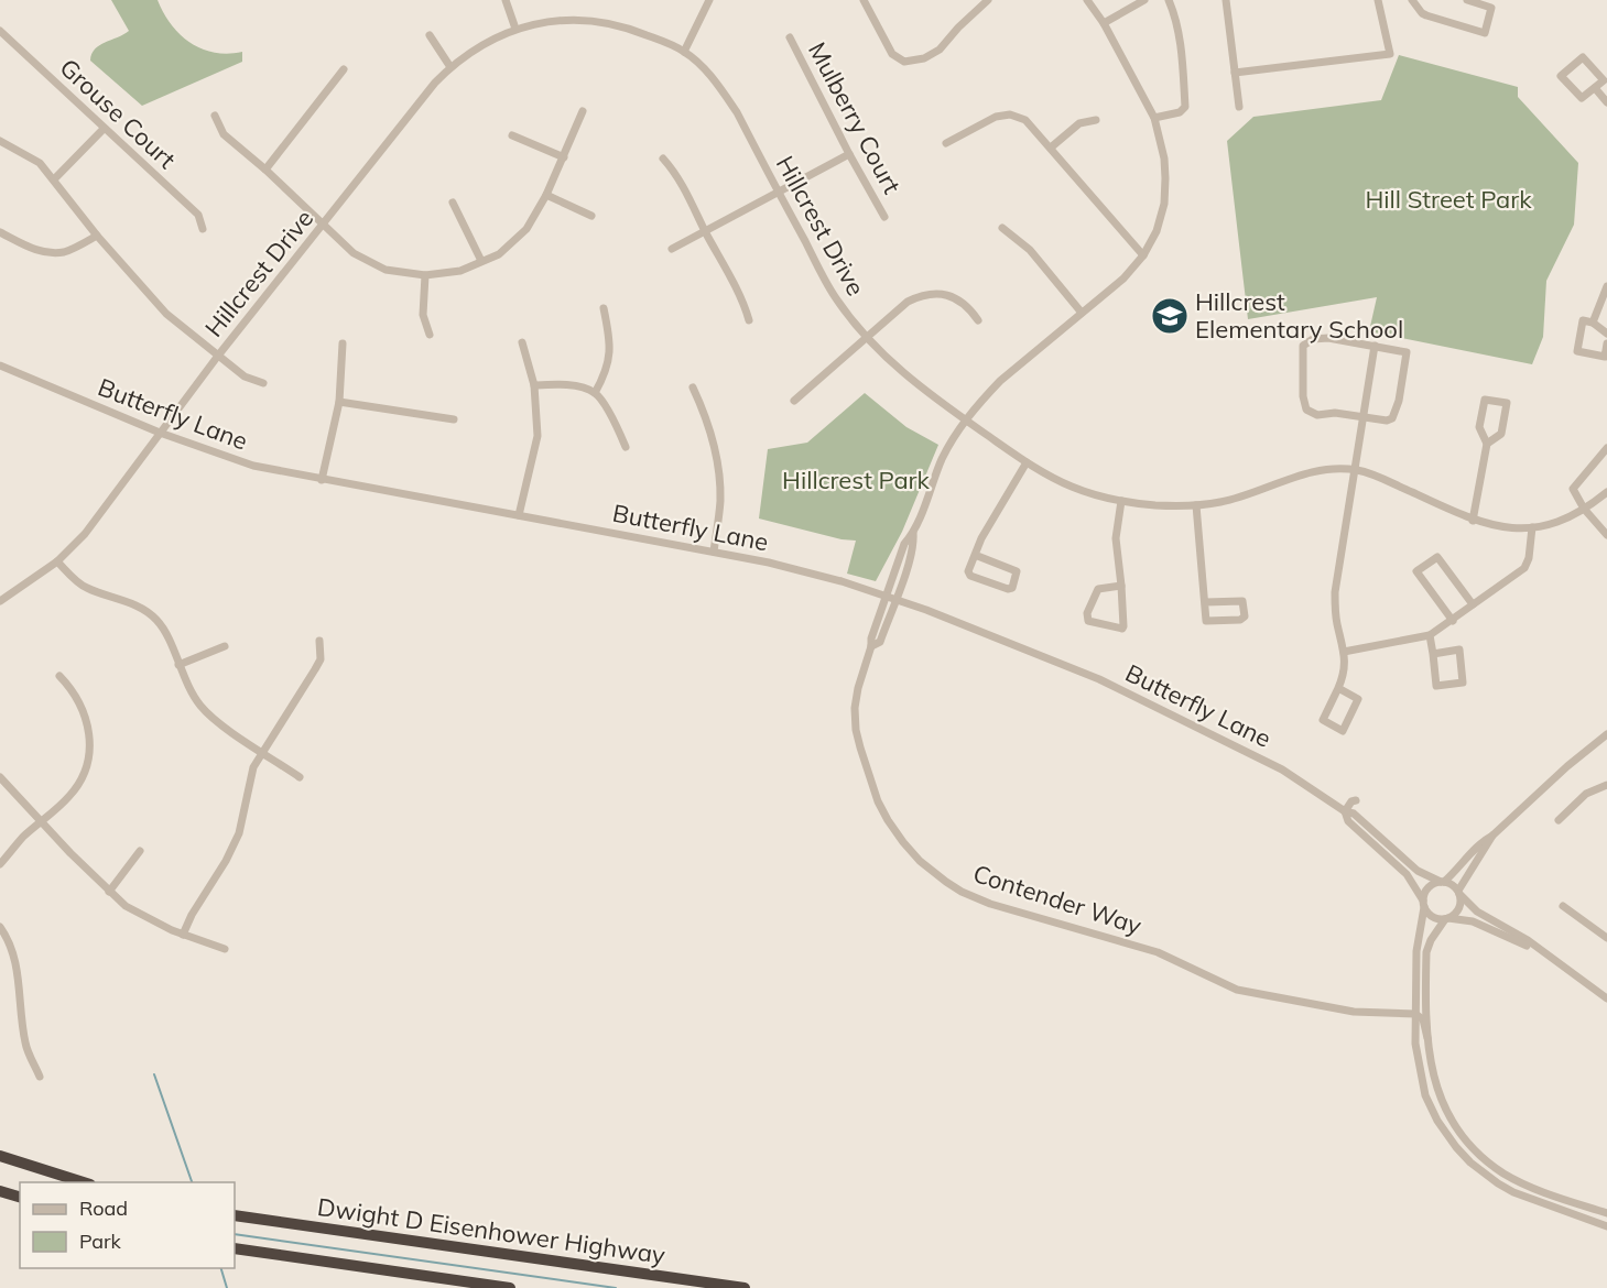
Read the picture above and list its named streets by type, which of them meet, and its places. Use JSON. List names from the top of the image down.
{
  "streets": {
    "highway": ["Dwight D Eisenhower Highway"],
    "street": [
      "Grouse Court",
      "Mulberry Court",
      "Hillcrest Drive",
      "Butterfly Lane",
      "Contender Way"
    ]
  },
  "crossings": [
    ["Hillcrest Drive", "Butterfly Lane"],
    ["Butterfly Lane", "Contender Way"]
  ],
  "parks": ["Hill Street Park", "Hillcrest Park"],
  "places": {
    "school or university": ["Hillcrest Elementary School"]
  },
  "legend": ["Road", "Park"]
}
